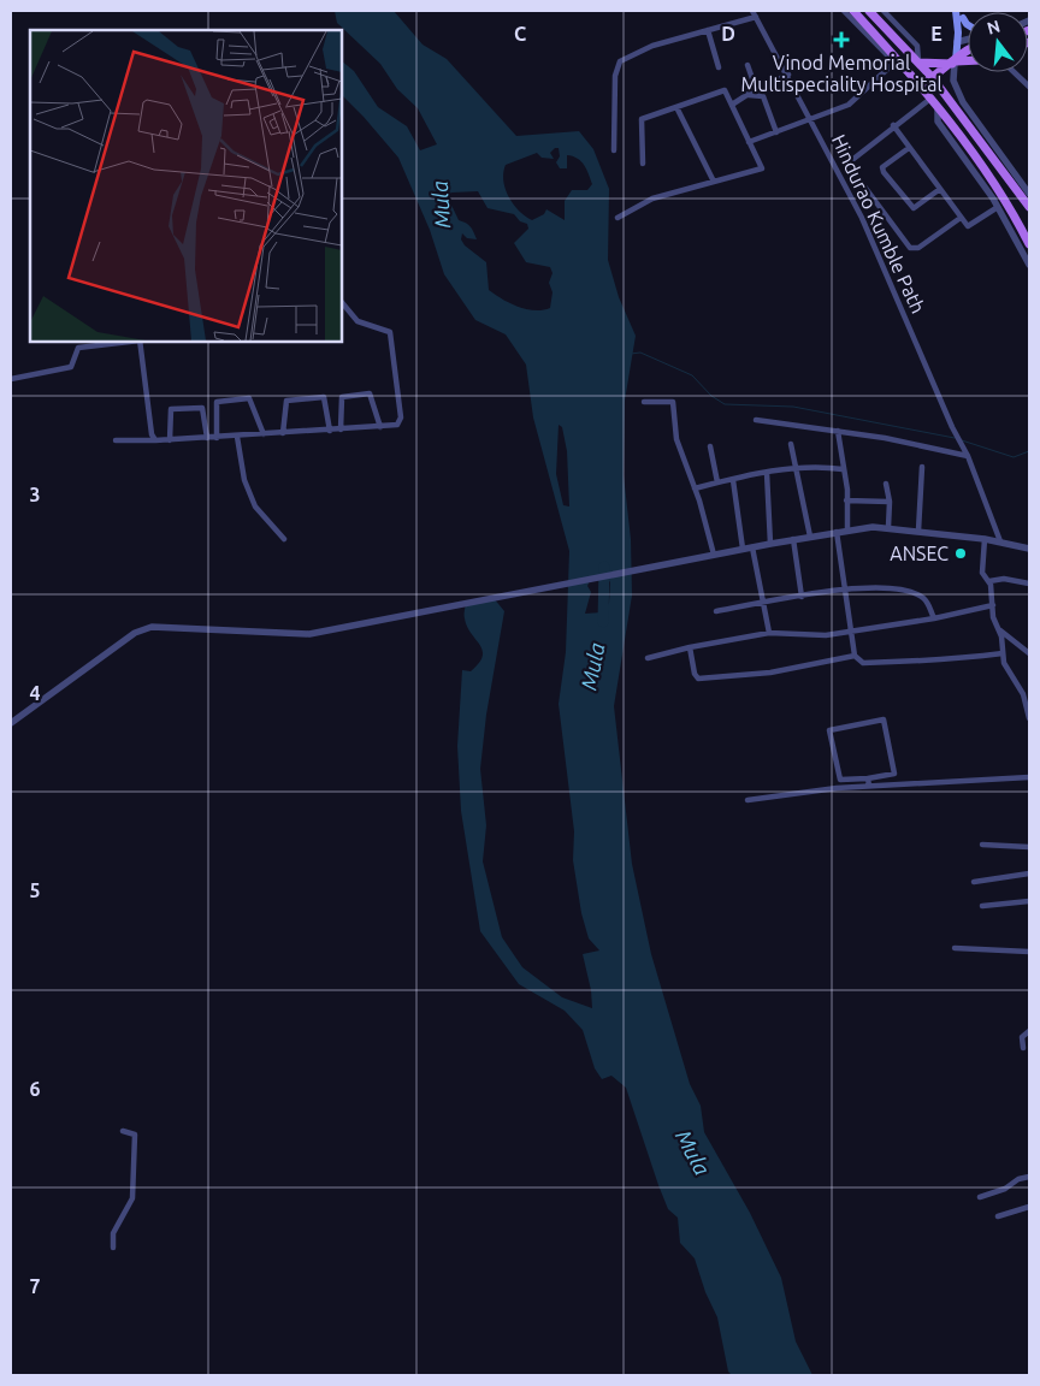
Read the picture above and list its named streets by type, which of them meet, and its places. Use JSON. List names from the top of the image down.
{
  "streets": {
    "street": ["Hindurao Kumble Path"]
  },
  "water": ["Mula"],
  "places": {
    "health": ["Vinod Memorial Multispeciality Hospital"],
    "other": ["ANSEC"]
  },
  "north": "top",
  "grid": {
    "columns": ["C", "D", "E"],
    "rows": [
      "3",
      "4",
      "5",
      "6",
      "7"
    ]
  }
}
